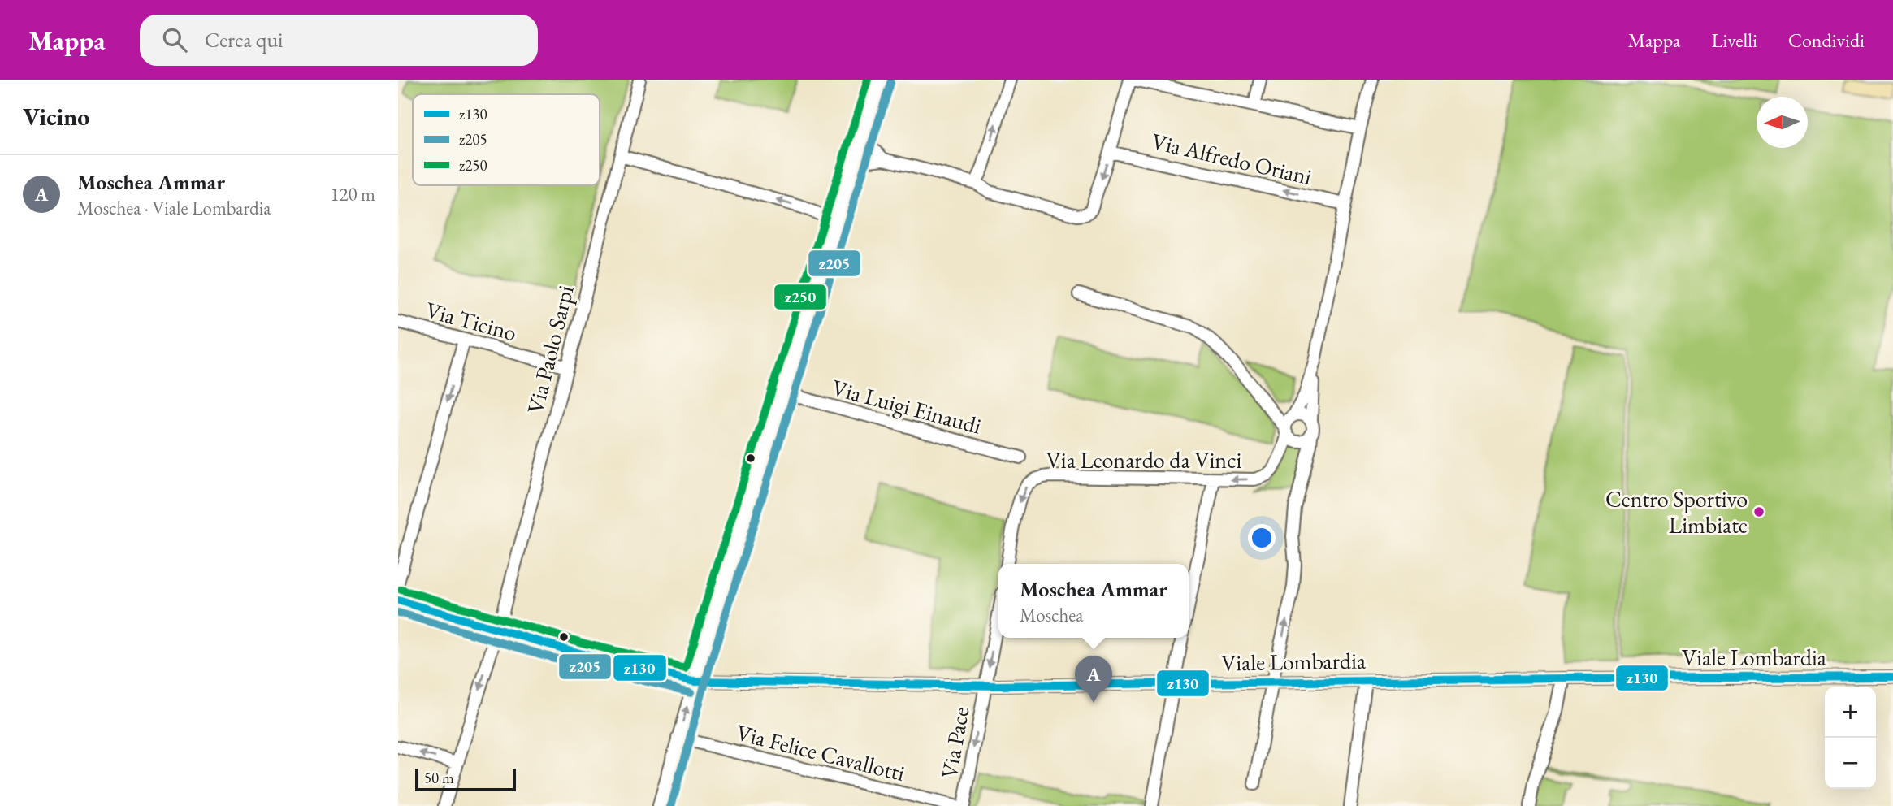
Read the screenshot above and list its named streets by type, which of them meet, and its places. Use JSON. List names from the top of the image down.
{
  "streets": {
    "street": [
      "Via Alfredo Oriani",
      "Via Ticino",
      "Via Paolo Sarpi",
      "Via Luigi Einaudi",
      "Via Leonardo da Vinci",
      "Viale Lombardia",
      "Via Pace",
      "Via Felice Cavallotti"
    ]
  },
  "crossings": [
    ["Via Ticino", "Via Paolo Sarpi"],
    ["Via Paolo Sarpi", "Viale Lombardia"],
    ["Viale Lombardia", "Via Pace"]
  ],
  "one_way": ["Via Leonardo da Vinci", "Via Pace"],
  "places": ["Centro Sportivo Limbiate"],
  "lines": ["transit line z250", "transit line z205", "transit line z130"],
  "legend": ["z130", "z205", "z250"],
  "scale_bar": "50 m",
  "north": "left",
  "page": {
    "header": "Mappa",
    "search": "Cerca qui",
    "nav": ["Mappa", "Livelli", "Condividi"],
    "heading": "Vicino",
    "list": [
      {
        "mark": "A",
        "name": "Moschea Ammar",
        "note": "Moschea · Viale Lombardia",
        "value": "120 m"
      }
    ],
    "popup": ["Moschea Ammar", "Moschea"],
    "pins": "A",
    "map_buttons": ["+", "−"],
    "scale": "50 m"
  }
}
